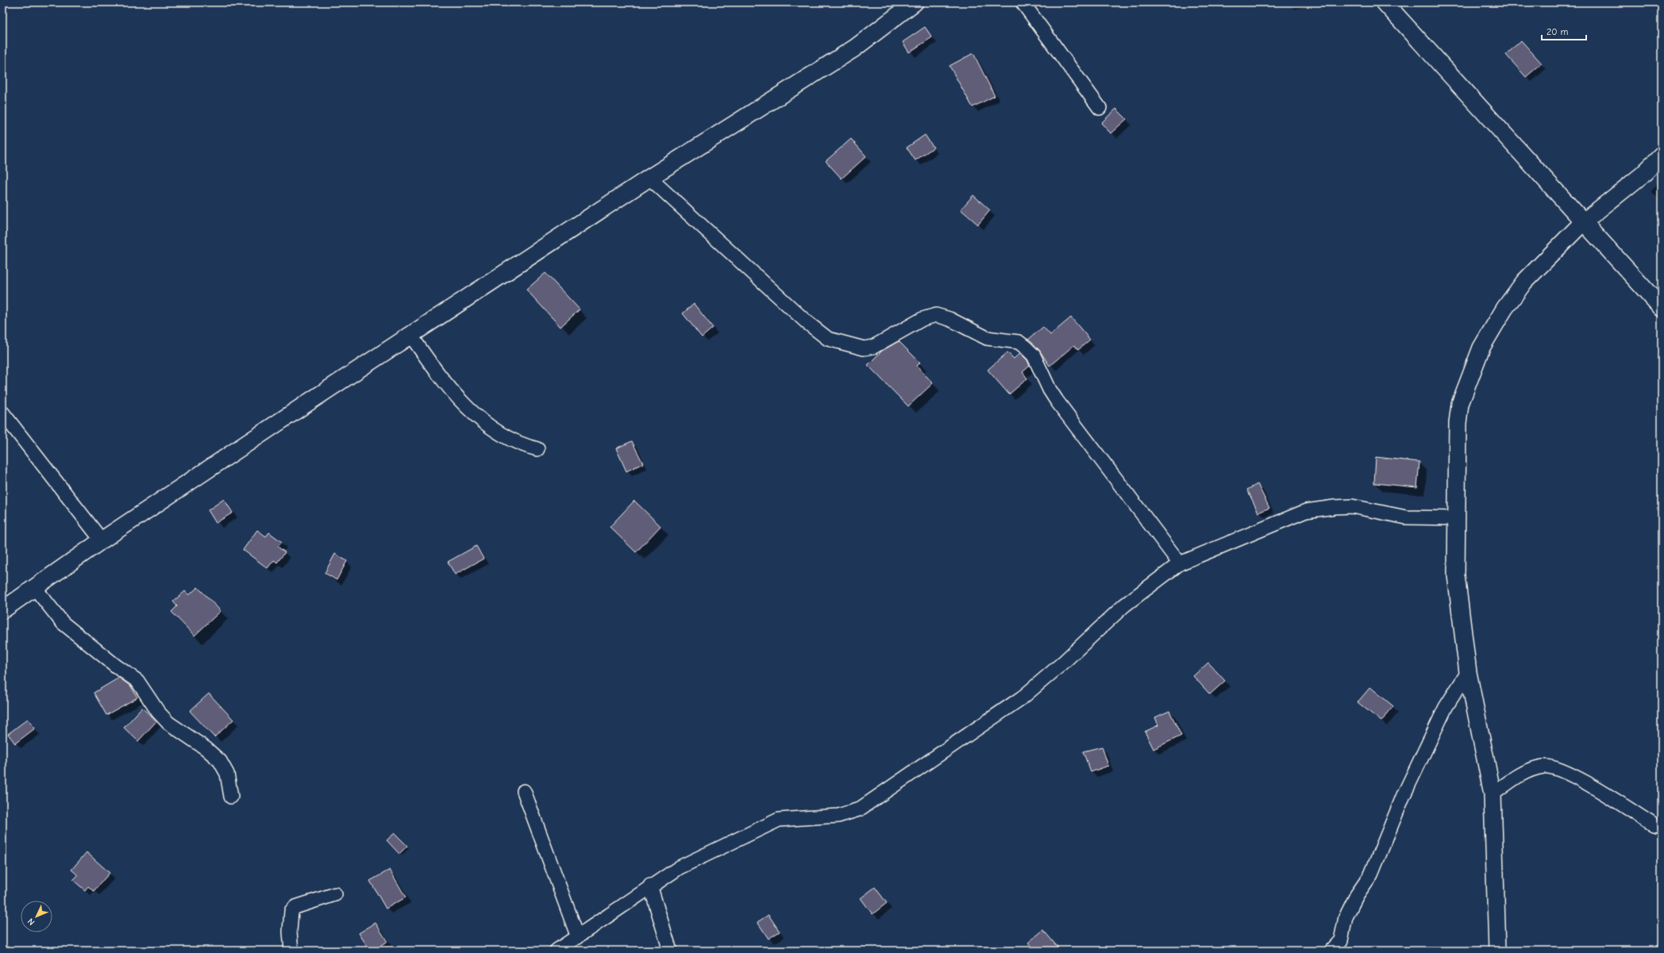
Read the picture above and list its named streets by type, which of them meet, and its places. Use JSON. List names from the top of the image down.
{
  "scale_bar": "20 m",
  "north": "bottom left"
}
